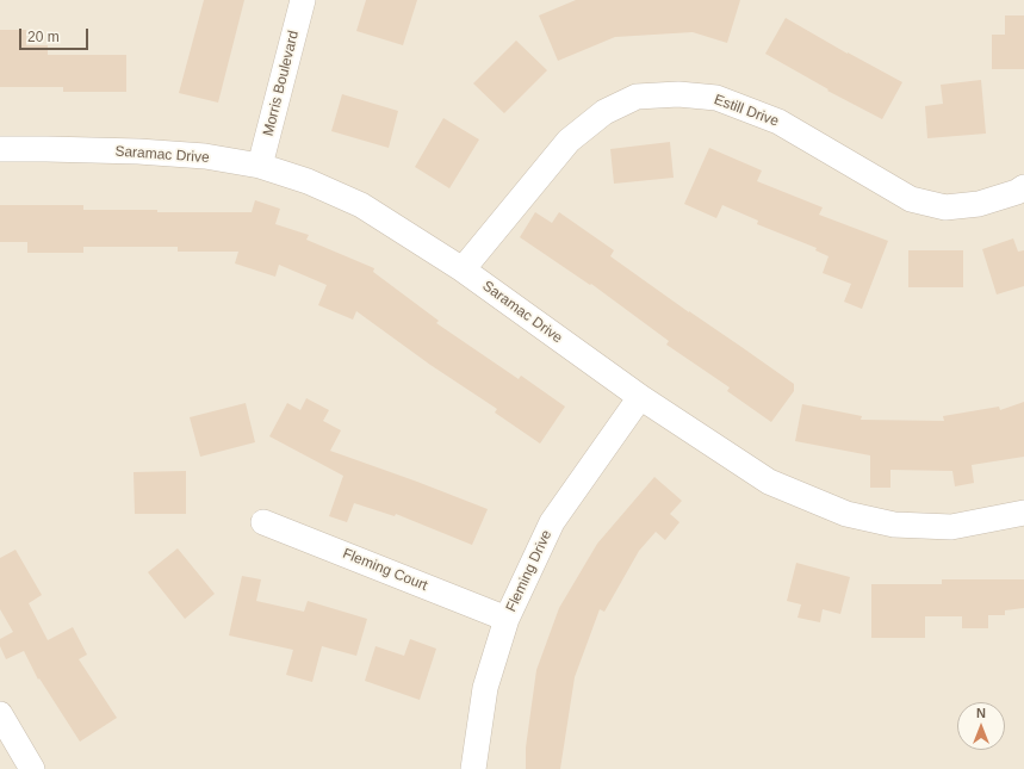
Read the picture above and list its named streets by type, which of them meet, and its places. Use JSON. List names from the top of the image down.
{
  "streets": {
    "street": [
      "Morris Boulevard",
      "Estill Drive",
      "Saramac Drive",
      "Fleming Court",
      "Fleming Drive"
    ]
  },
  "crossings": [
    ["Morris Boulevard", "Saramac Drive"],
    ["Estill Drive", "Saramac Drive"],
    ["Saramac Drive", "Fleming Drive"],
    ["Fleming Court", "Fleming Drive"]
  ],
  "scale_bar": "20 m",
  "north": "top"
}
